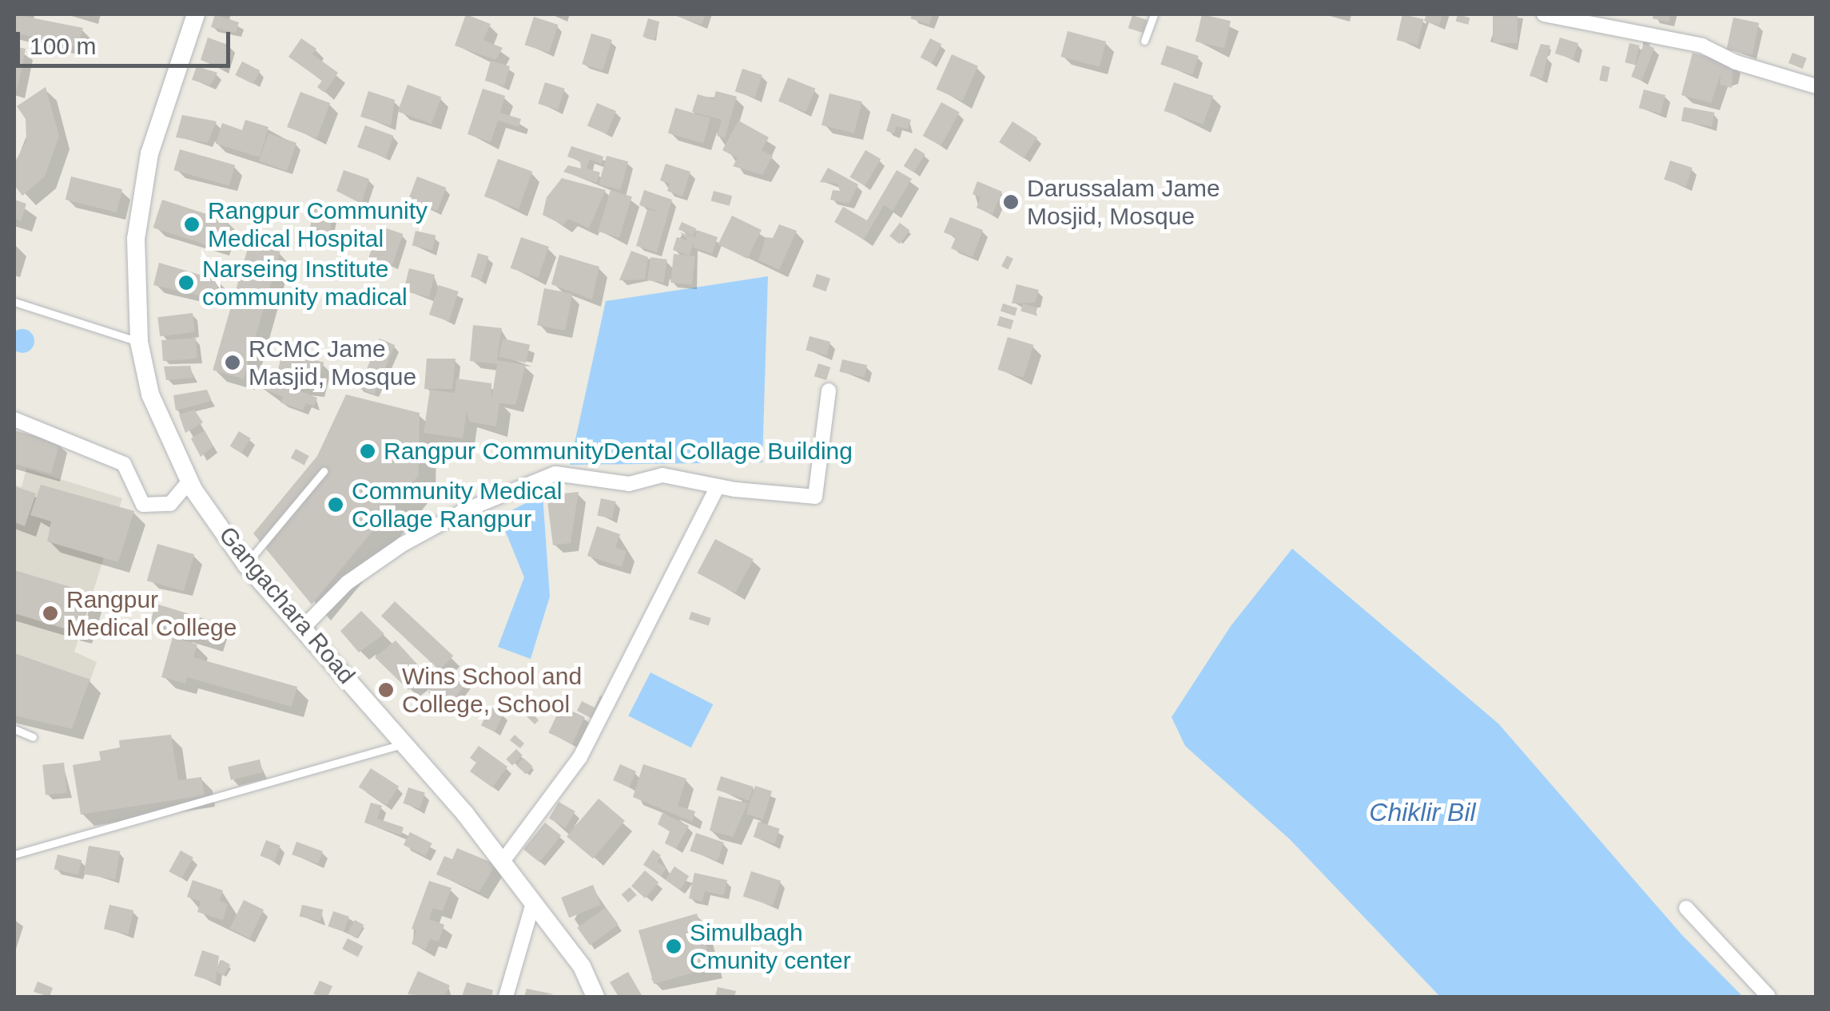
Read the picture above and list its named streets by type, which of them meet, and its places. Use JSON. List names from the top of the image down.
{
  "streets": {
    "main road": ["Gangachara Road"]
  },
  "water": ["Chiklir Bil"],
  "places": [
    "Darussalam Jame Mosjid, Mosque",
    "Rangpur Community Medical Hospital",
    "Narseing Institute community madical",
    "RCMC Jame Masjid, Mosque",
    "Rangpur CommunityDental Collage Building",
    "Community Medical Collage Rangpur",
    "Rangpur Medical College",
    "Wins School and College, School",
    "Simulbagh Cmunity center"
  ],
  "scale_bar": "100 m"
}
